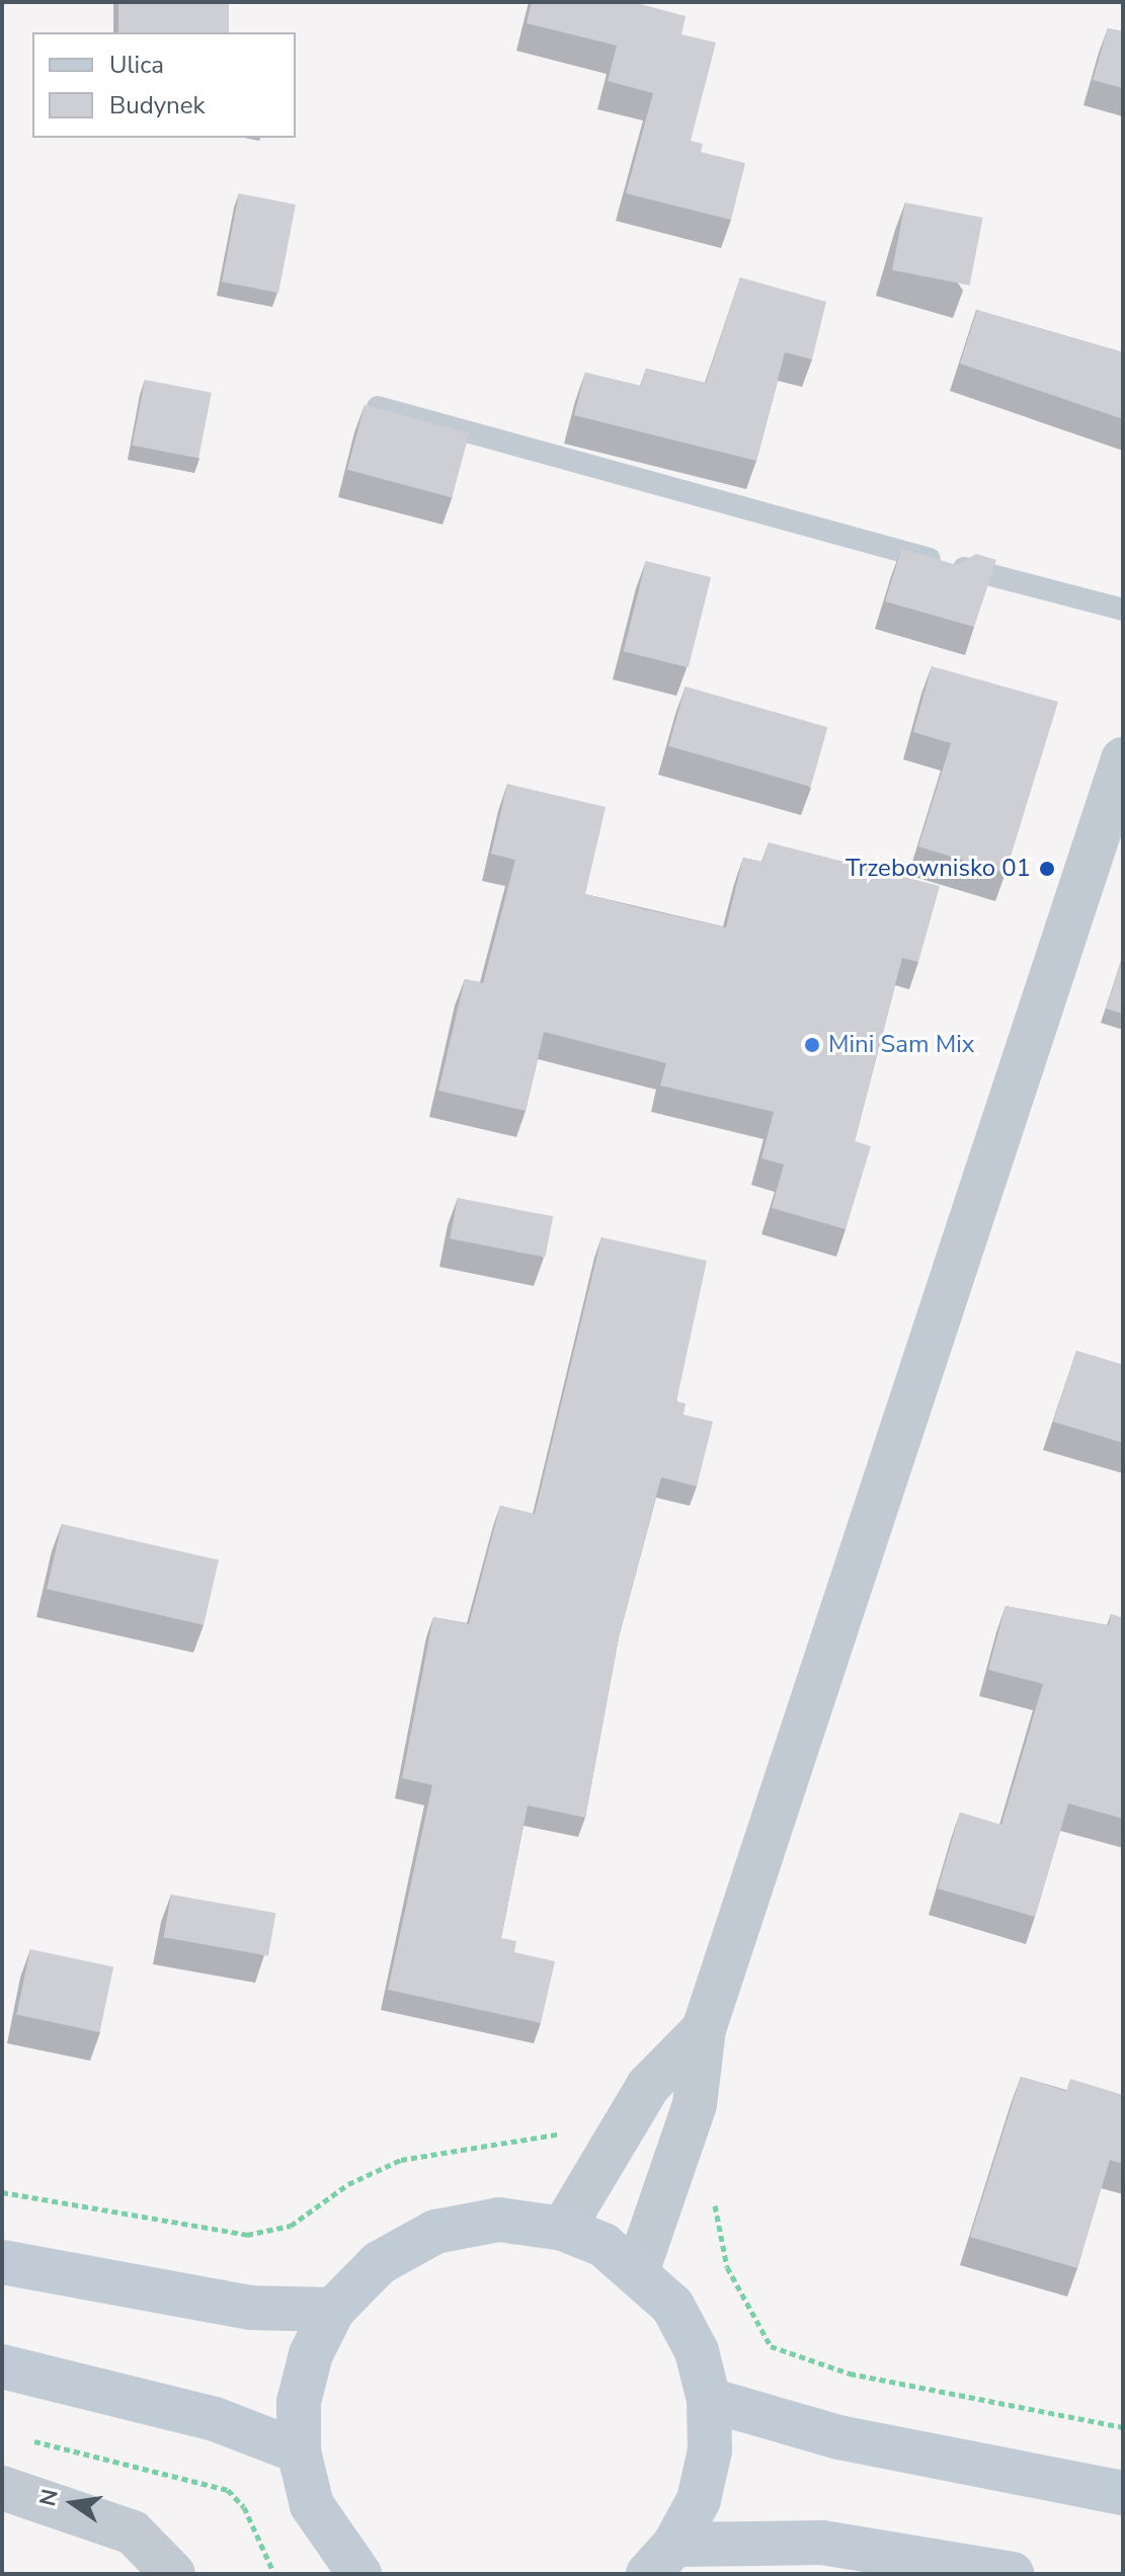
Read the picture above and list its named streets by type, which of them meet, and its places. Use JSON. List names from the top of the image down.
{
  "places": ["Trzebownisko 01", "Mini Sam Mix"],
  "legend": ["Ulica", "Budynek"],
  "north": "left"
}
